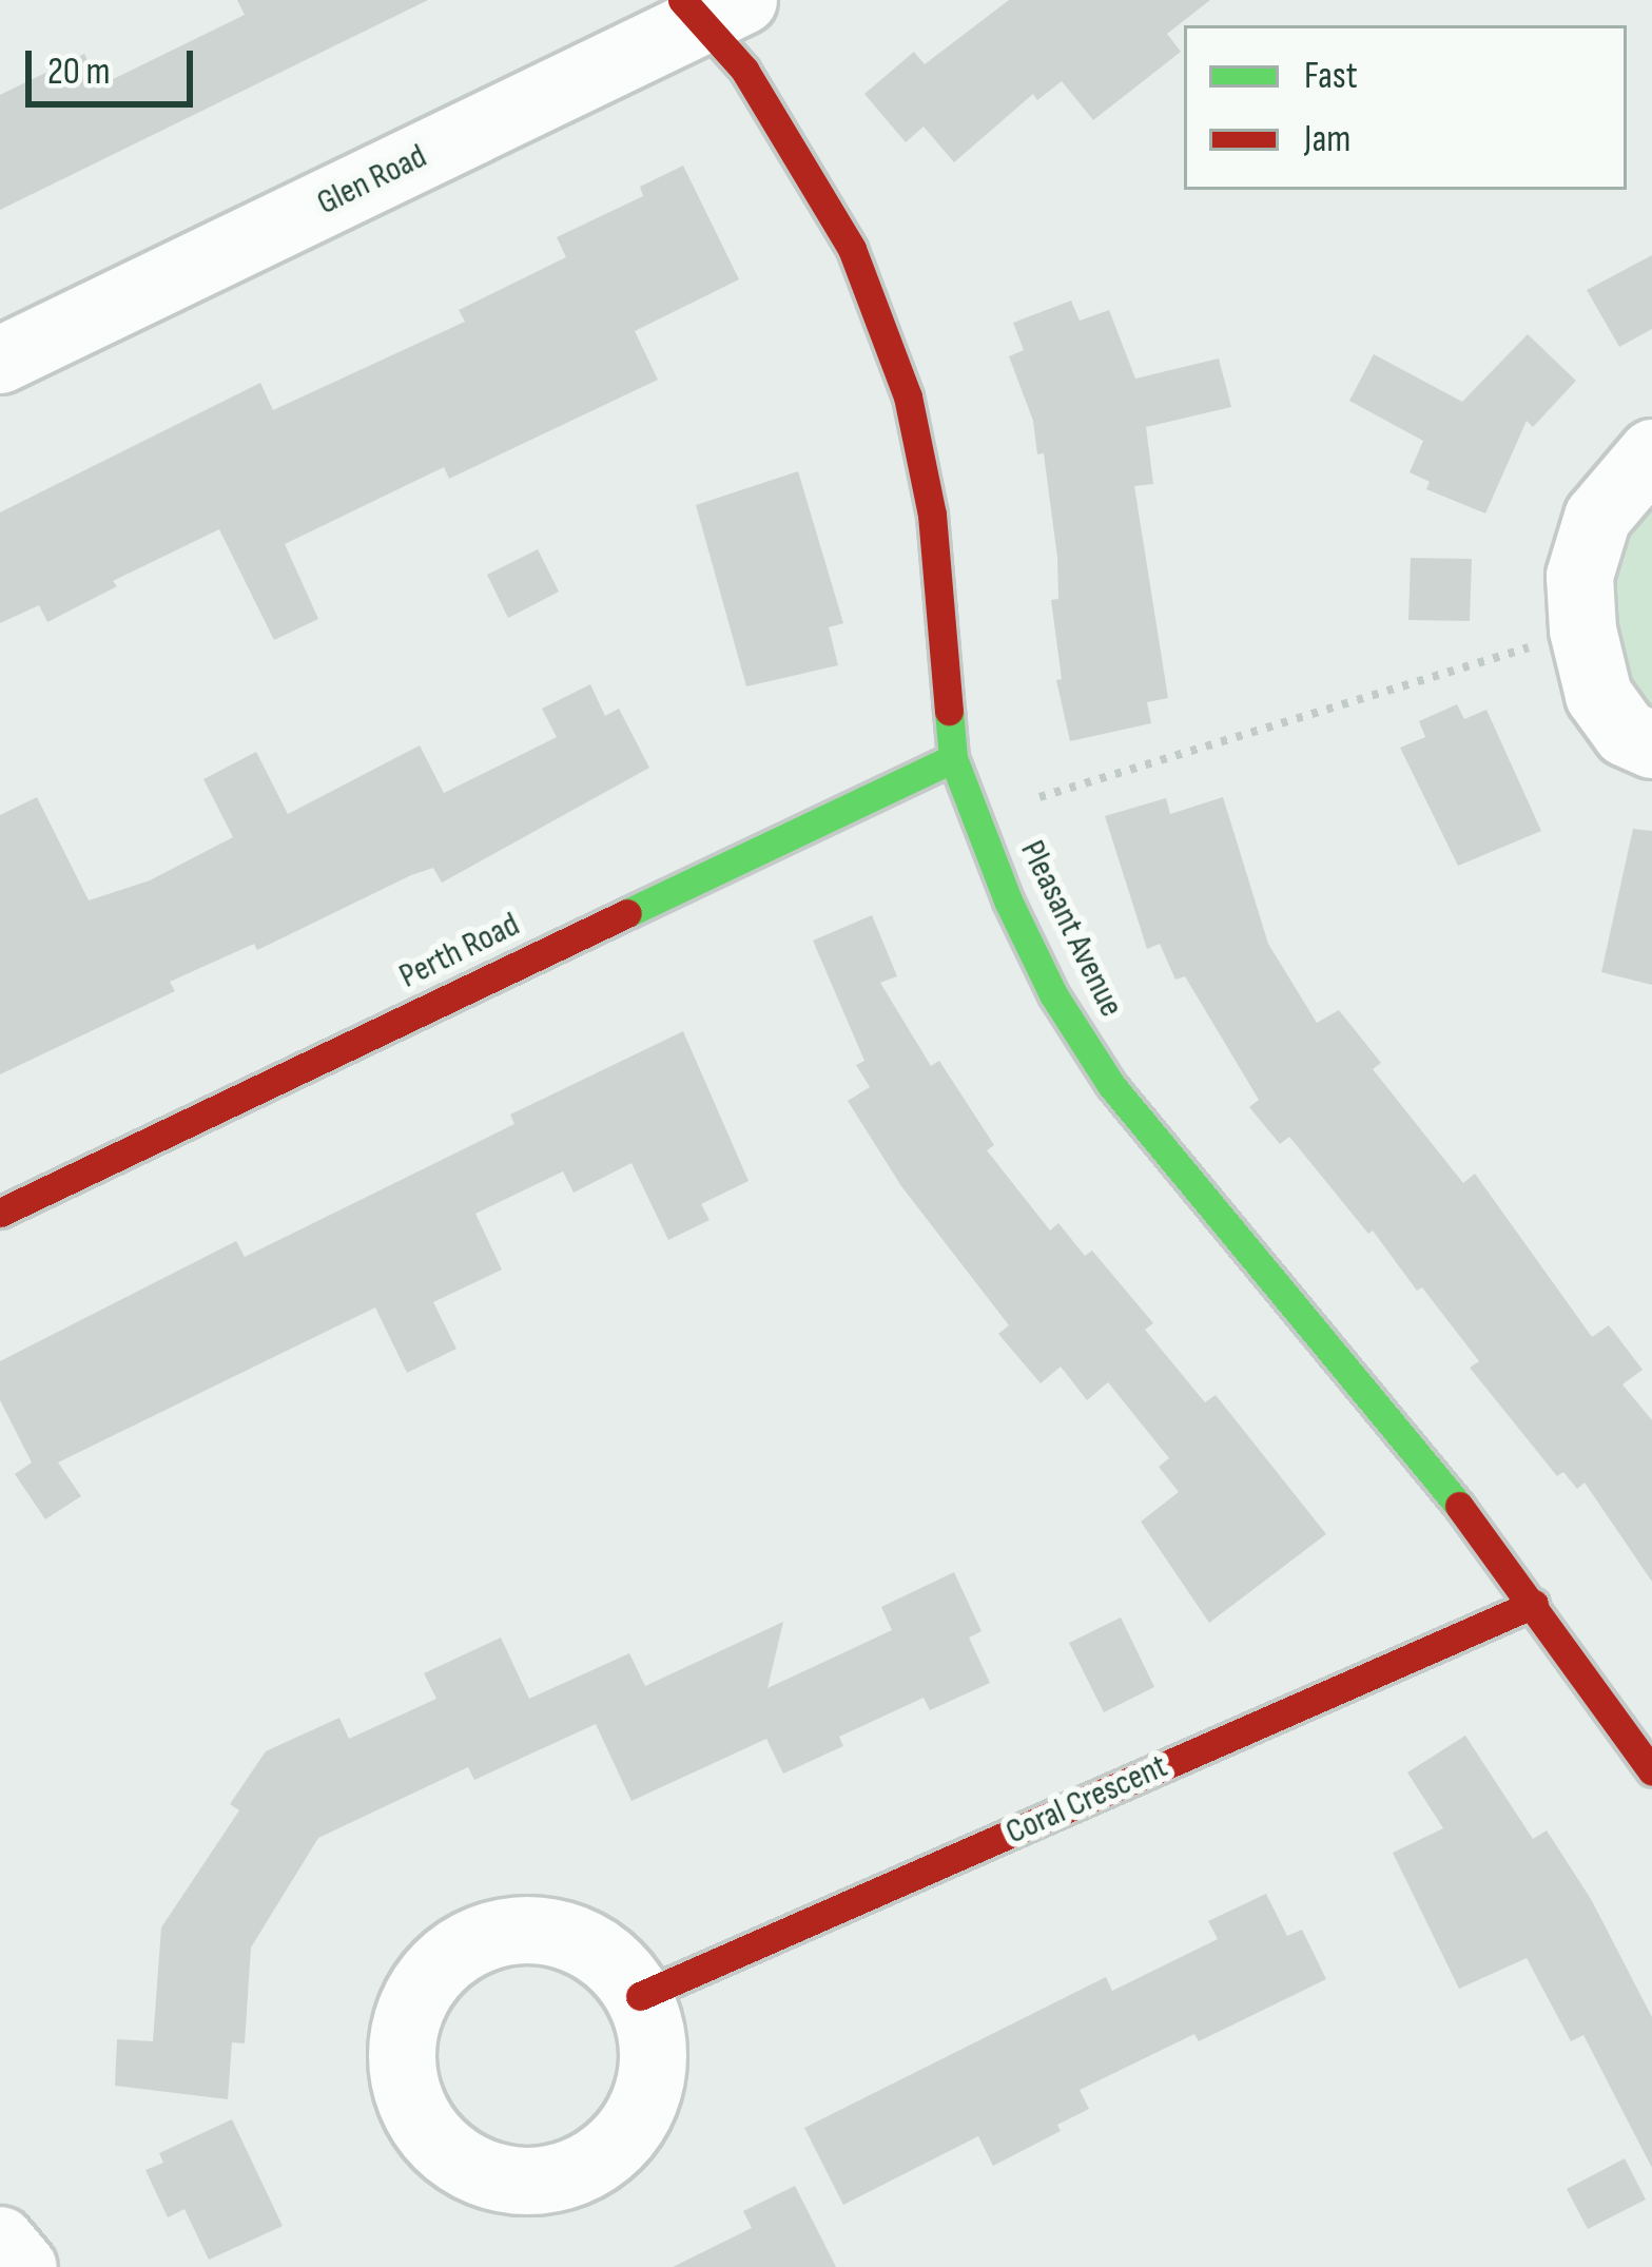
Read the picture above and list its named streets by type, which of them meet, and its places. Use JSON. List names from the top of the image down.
{
  "streets": {
    "street": [
      "Glen Road",
      "Pleasant Avenue",
      "Perth Road",
      "Coral Crescent"
    ]
  },
  "crossings": [
    ["Glen Road", "Pleasant Avenue"],
    ["Pleasant Avenue", "Perth Road"],
    ["Pleasant Avenue", "Coral Crescent"]
  ],
  "legend": ["Fast", "Jam"],
  "scale_bar": "20 m"
}
